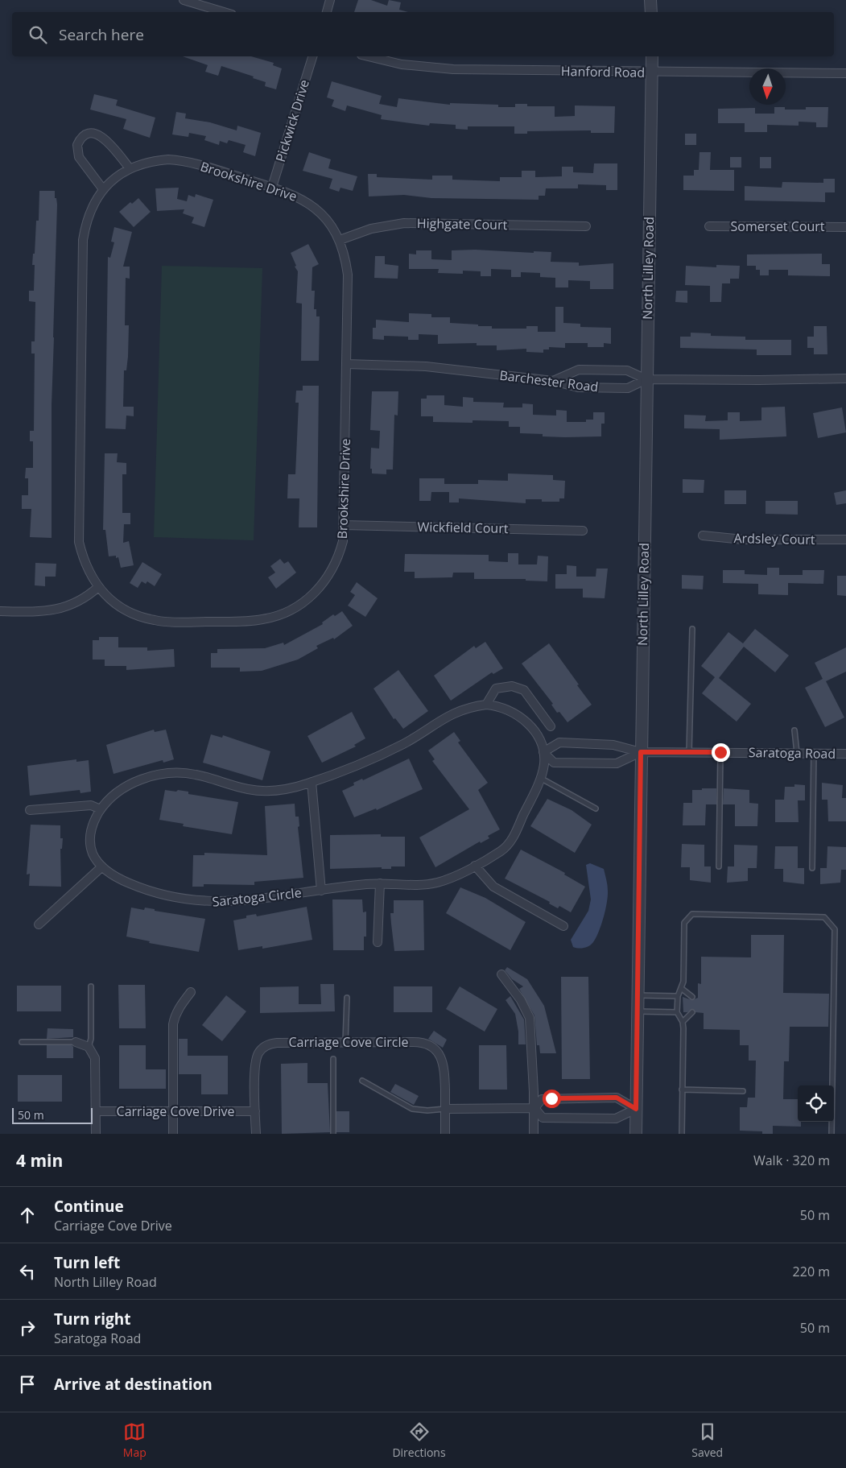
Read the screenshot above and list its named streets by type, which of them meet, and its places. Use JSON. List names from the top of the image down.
{
  "streets": {
    "street": [
      "Hanford Road",
      "Pickwick Drive",
      "Brookshire Drive",
      "Highgate Court",
      "Somerset Court",
      "North Lilley Road",
      "Barchester Road",
      "Wickfield Court",
      "Ardsley Court",
      "Saratoga Road",
      "Saratoga Circle",
      "Carriage Cove Circle",
      "Carriage Cove Drive"
    ]
  },
  "crossings": [
    ["Hanford Road", "North Lilley Road"],
    ["Pickwick Drive", "Brookshire Drive"],
    ["Brookshire Drive", "Highgate Court"],
    ["Brookshire Drive", "Barchester Road"],
    ["Brookshire Drive", "Wickfield Court"],
    ["North Lilley Road", "Barchester Road"],
    ["North Lilley Road", "Saratoga Road"],
    ["North Lilley Road", "Saratoga Circle"],
    ["Saratoga Road", "Saratoga Circle"],
    ["Carriage Cove Circle", "Carriage Cove Drive"]
  ],
  "scale_bar": "50 m",
  "north": "bottom",
  "page": {
    "search": "Search here",
    "scale": "50 m",
    "heading": ["4 min", "Walk · 320 m"],
    "list": [
      ["Continue", "Carriage Cove Drive", "50 m"],
      ["Turn left", "North Lilley Road", "220 m"],
      ["Turn right", "Saratoga Road", "50 m"],
      "Arrive at destination"
    ],
    "nav": ["Map", "Directions", "Saved"]
  }
}
